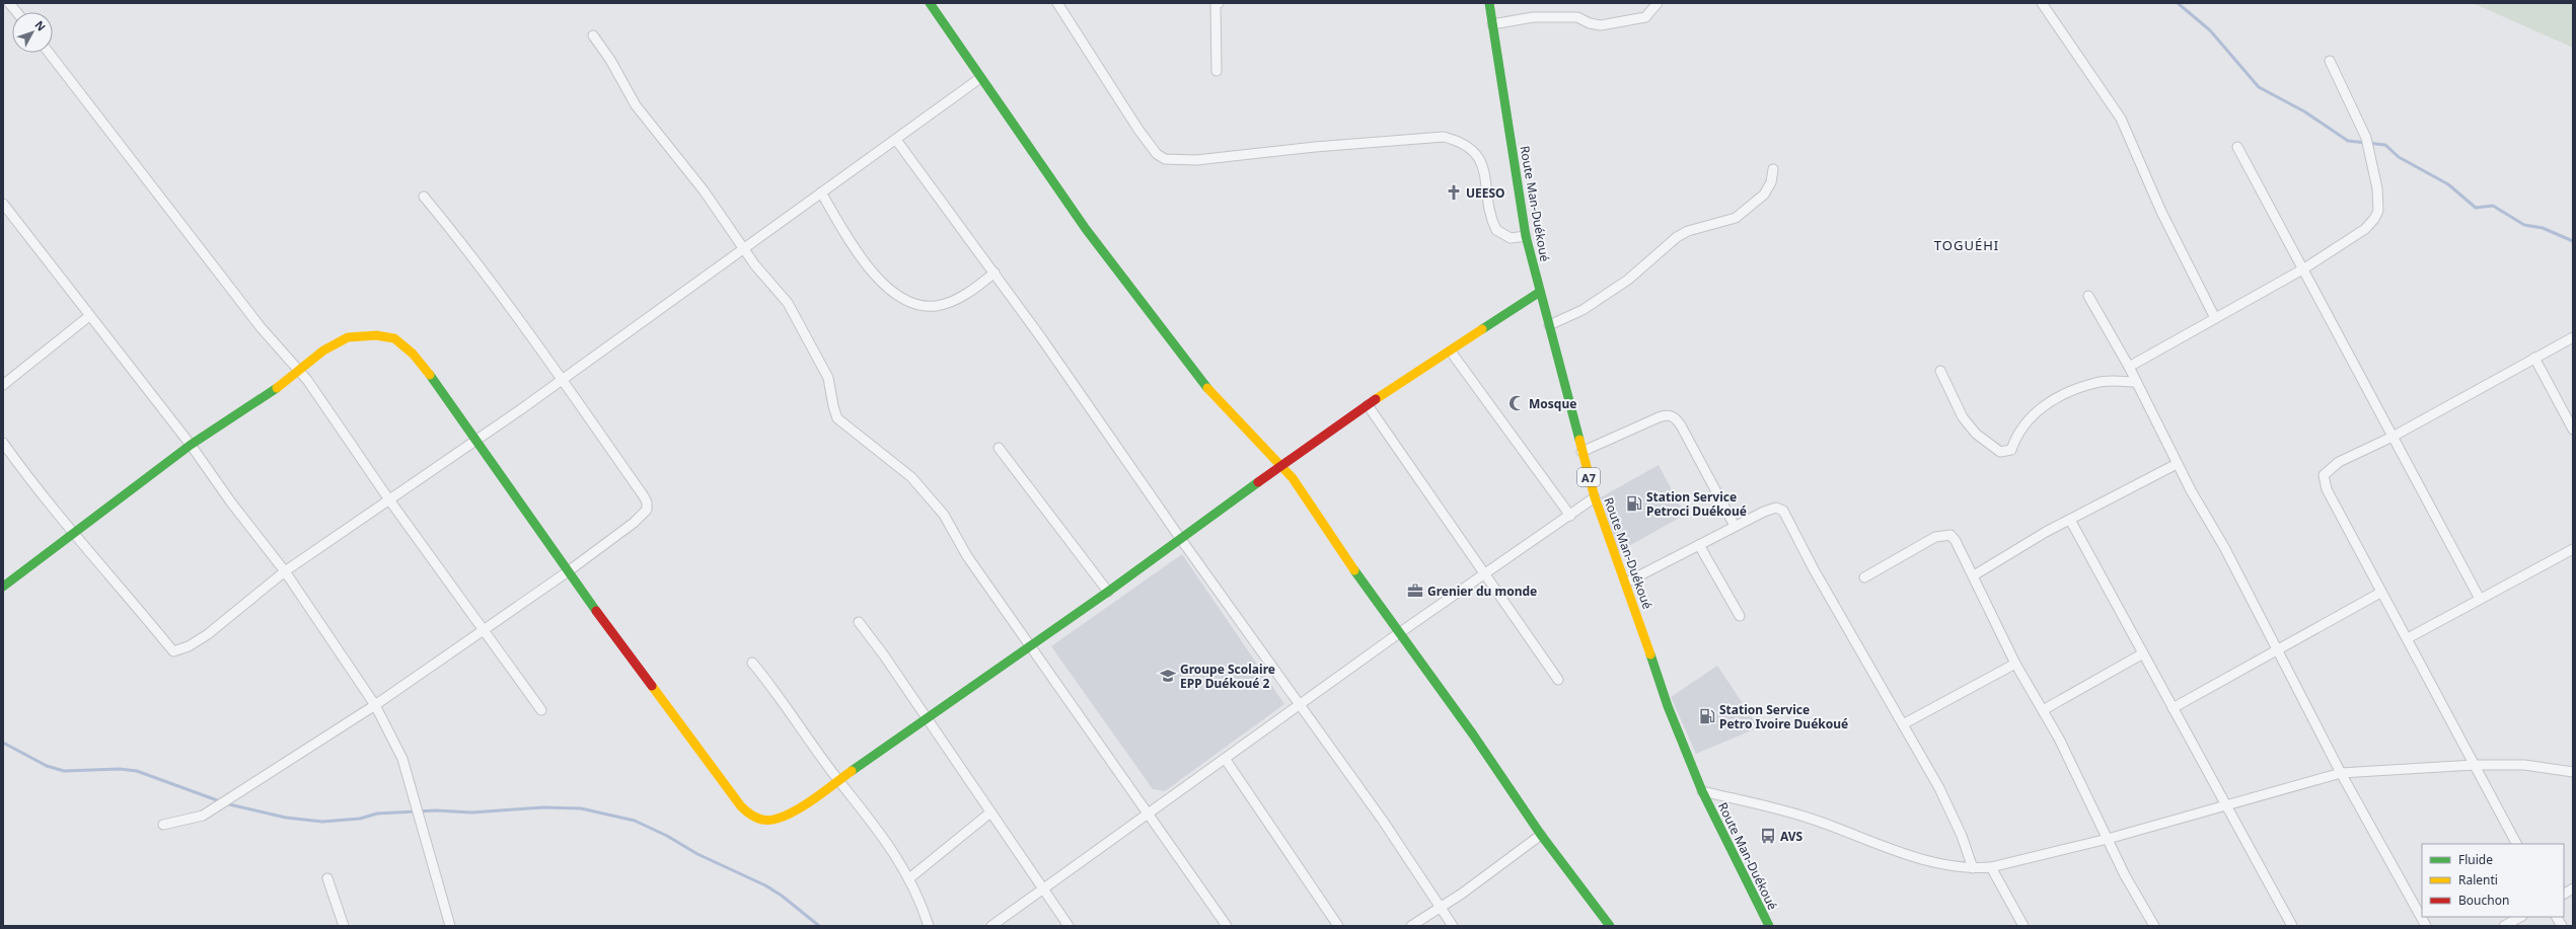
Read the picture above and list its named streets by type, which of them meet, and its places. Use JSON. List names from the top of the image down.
{
  "streets": {
    "street": ["Route Man-Duékoué", "A7"]
  },
  "districts": ["TOGUÉHI"],
  "places": {
    "church": ["UEESO"],
    "mosque": ["Mosque"],
    "fuel station": ["Station Service Petroci Duékoué", "Station Service Petro Ivoire Duékoué"],
    "office": ["Grenier du monde"],
    "school or university": ["Groupe Scolaire EPP Duékoué 2"],
    "bus stop": ["AVS"]
  },
  "legend": ["Fluide", "Ralenti", "Bouchon"],
  "north": "top right"
}
